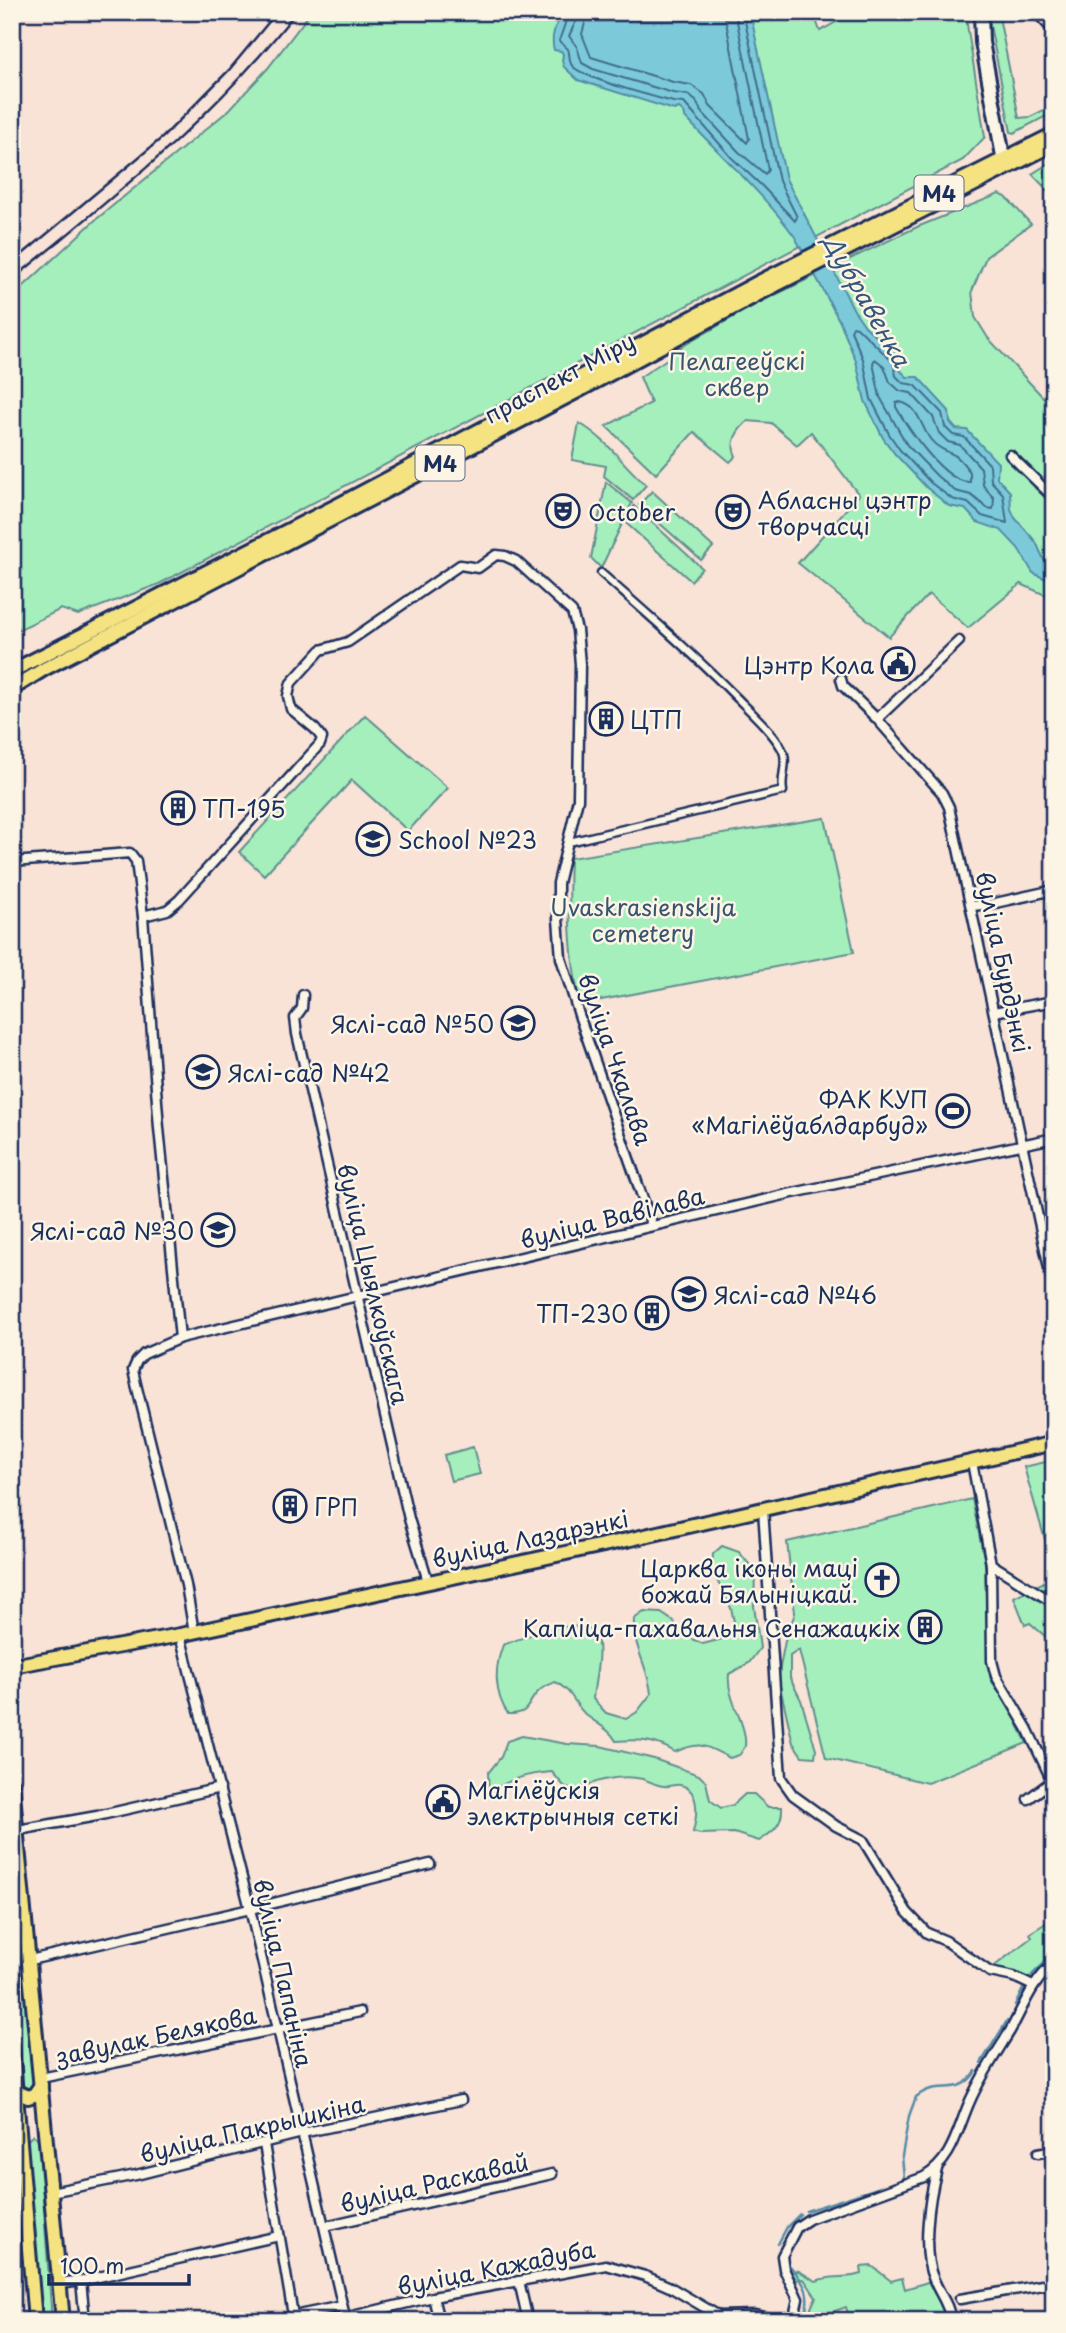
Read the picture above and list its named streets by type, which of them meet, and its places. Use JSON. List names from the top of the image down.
{
  "streets": {
    "main road": ["М4", "праспект Міру", "вуліца Лазарэнкі"],
    "street": [
      "вуліца Бурдэнкі",
      "вуліца Чкалава",
      "вуліца Вавілава",
      "вуліца Цыялкоўскага",
      "вуліца Папаніна",
      "завулак Белякова",
      "вуліца Пакрышкіна",
      "вуліца Раскавай",
      "вуліца Кажадуба"
    ]
  },
  "crossings": [
    ["вуліца Бурдэнкі", "вуліца Вавілава"],
    ["вуліца Чкалава", "вуліца Вавілава"],
    ["вуліца Вавілава", "вуліца Цыялкоўскага"],
    ["вуліца Цыялкоўскага", "вуліца Лазарэнкі"],
    ["вуліца Лазарэнкі", "вуліца Папаніна"],
    ["вуліца Папаніна", "завулак Белякова"],
    ["вуліца Папаніна", "вуліца Пакрышкіна"],
    ["вуліца Папаніна", "вуліца Раскавай"],
    ["вуліца Папаніна", "вуліца Кажадуба"]
  ],
  "water": ["Дубравенка"],
  "parks": ["Пелагееўскі сквер", "Uvaskrasienskija cemetery"],
  "places": {
    "theatre": ["October", "Абласны цэнтр творчасці"],
    "public building": ["Цэнтр Кола", "Магілёўскія электрычныя сеткі"],
    "building": [
      "ЦТП",
      "ТП-195",
      "ТП-230",
      "ГРП",
      "Капліца-пахавальня Сенажацкіх"
    ],
    "school or university": [
      "School №23",
      "Яслі-сад №50",
      "Яслі-сад №42",
      "Яслі-сад №30",
      "Яслі-сад №46"
    ],
    "sports": ["ФАК КУП «Магілёўаблдарбуд»"],
    "church": ["Царква іконы маці божай Бялыніцкай."]
  },
  "scale_bar": "100 m"
}
